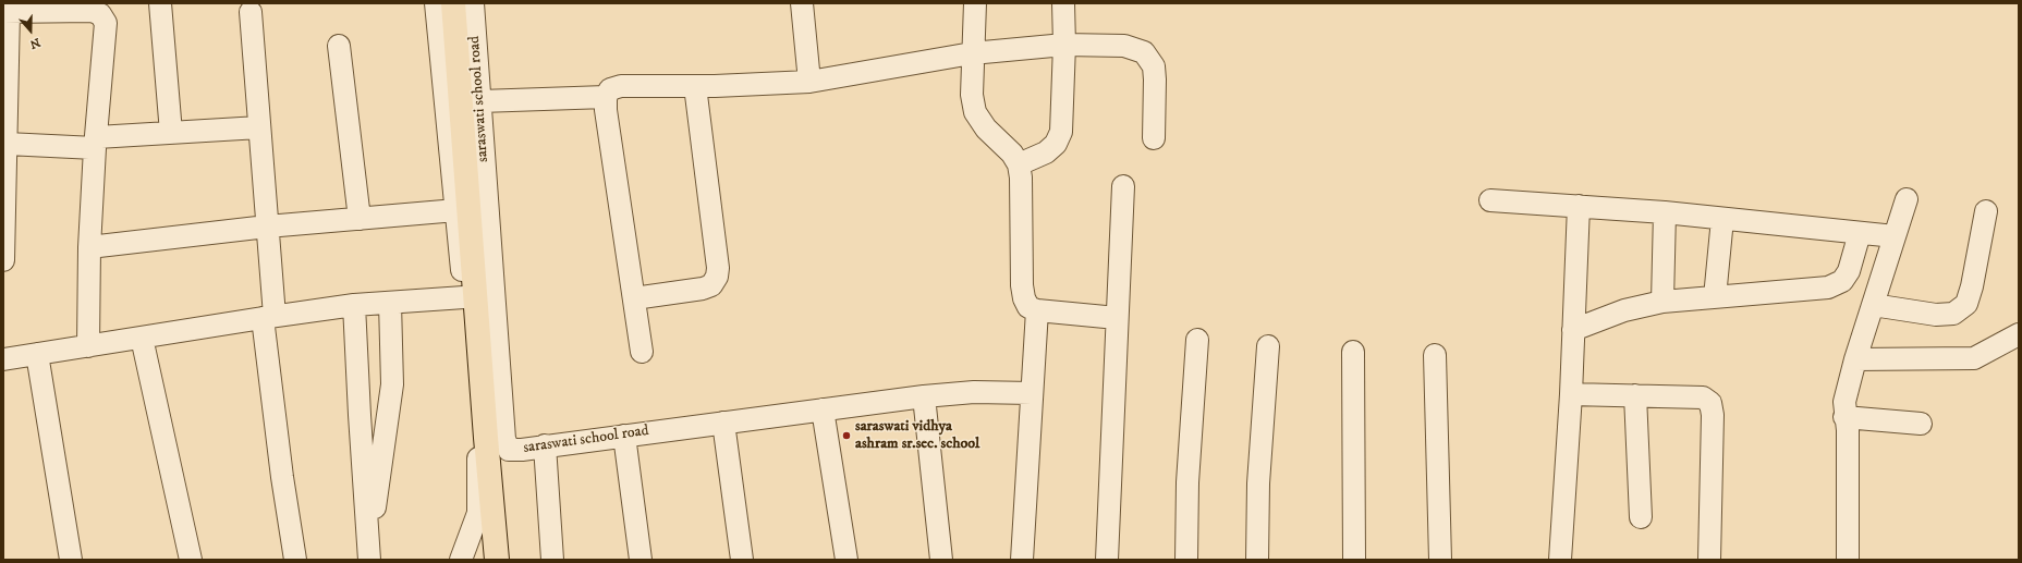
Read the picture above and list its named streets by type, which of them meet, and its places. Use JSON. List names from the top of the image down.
{
  "streets": {
    "street": ["saraswati school road"]
  },
  "places": ["saraswati vidhya ashram sr.sec. school"],
  "north": "bottom"
}
